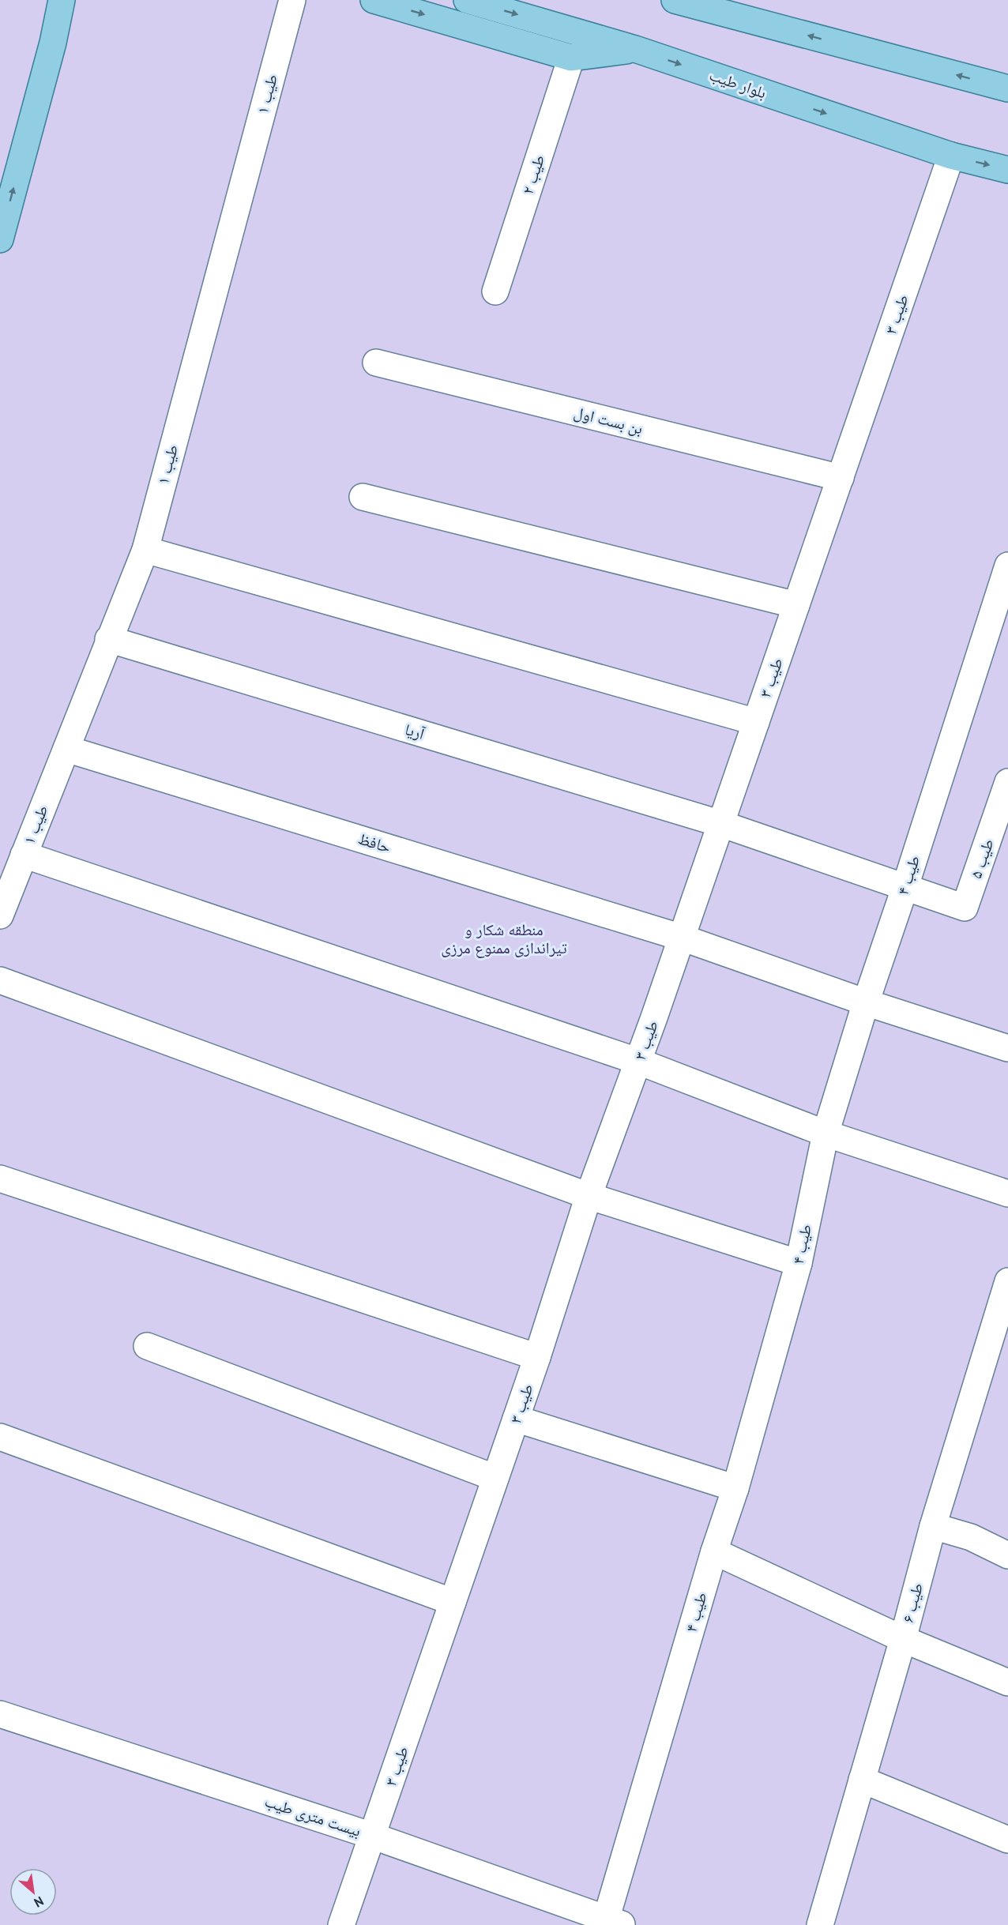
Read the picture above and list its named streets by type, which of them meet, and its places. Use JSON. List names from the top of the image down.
{
  "streets": {
    "main road": ["بلوار طیب"],
    "street": [
      "طیب ۱",
      "طیب ۲",
      "طیب ۳",
      "بن بست اول",
      "آریا",
      "حافظ",
      "طیب ۵",
      "طیب ۴",
      "طیب ۶",
      "بیست متری طیب"
    ]
  },
  "crossings": [
    ["بلوار طیب", "طیب ۳"],
    ["طیب ۱", "آریا"],
    ["طیب ۱", "حافظ"],
    ["طیب ۳", "بن بست اول"],
    ["طیب ۳", "آریا"],
    ["طیب ۳", "حافظ"],
    ["طیب ۳", "بیست متری طیب"],
    ["آریا", "طیب ۵"],
    ["آریا", "طیب ۴"],
    ["حافظ", "طیب ۴"],
    ["طیب ۴", "بیست متری طیب"]
  ],
  "parks": ["منطقه شکار و تیراندازی ممنوع مرزی"],
  "north": "bottom right"
}
